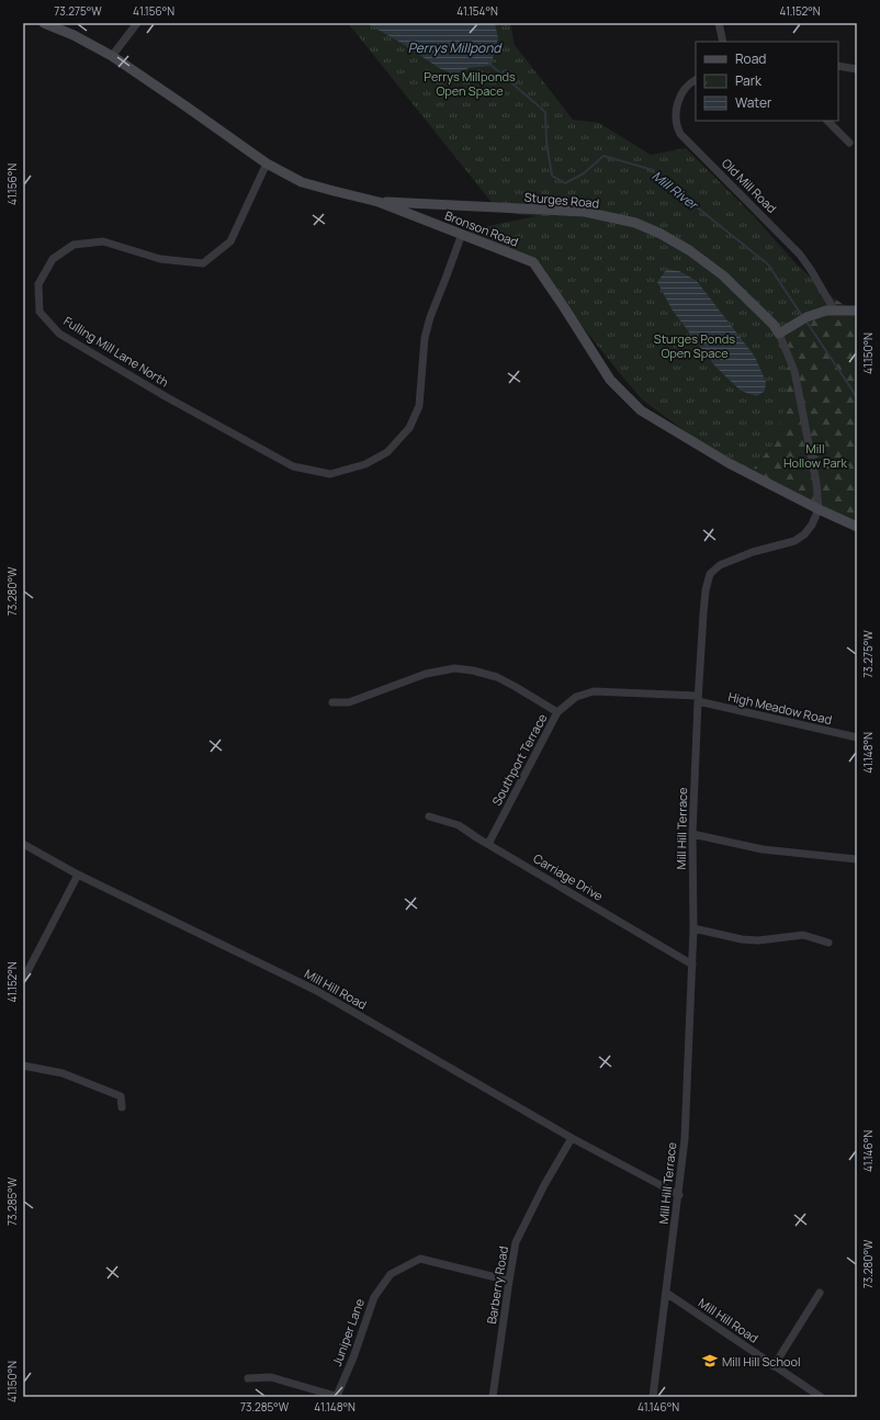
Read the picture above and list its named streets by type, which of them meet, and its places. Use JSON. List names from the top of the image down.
{
  "streets": {
    "main road": ["Sturges Road", "Bronson Road"],
    "street": [
      "Old Mill Road",
      "Fulling Mill Lane North",
      "High Meadow Road",
      "Southport Terrace",
      "Mill Hill Terrace",
      "Carriage Drive",
      "Mill Hill Road",
      "Barberry Road",
      "Juniper Lane"
    ]
  },
  "crossings": [
    ["Sturges Road", "Bronson Road"],
    ["Bronson Road", "Fulling Mill Lane North"],
    ["Bronson Road", "Mill Hill Terrace"],
    ["High Meadow Road", "Southport Terrace"],
    ["High Meadow Road", "Mill Hill Terrace"],
    ["Southport Terrace", "Carriage Drive"],
    ["Mill Hill Terrace", "Carriage Drive"],
    ["Mill Hill Terrace", "Mill Hill Road"],
    ["Mill Hill Road", "Barberry Road"],
    ["Barberry Road", "Juniper Lane"]
  ],
  "water": ["Perrys Millpond", "Mill River"],
  "parks": ["Perrys Millponds Open Space", "Sturges Ponds Open Space", "Mill Hollow Park"],
  "places": {
    "school or university": ["Mill Hill School"]
  },
  "legend": ["Road", "Park", "Water"],
  "coordinates": [
    "73.275°W",
    "41.156°N",
    "41.154°N",
    "41.152°N",
    "41.150°N",
    "73.280°W",
    "41.148°N",
    "41.146°N",
    "73.285°W"
  ]
}
